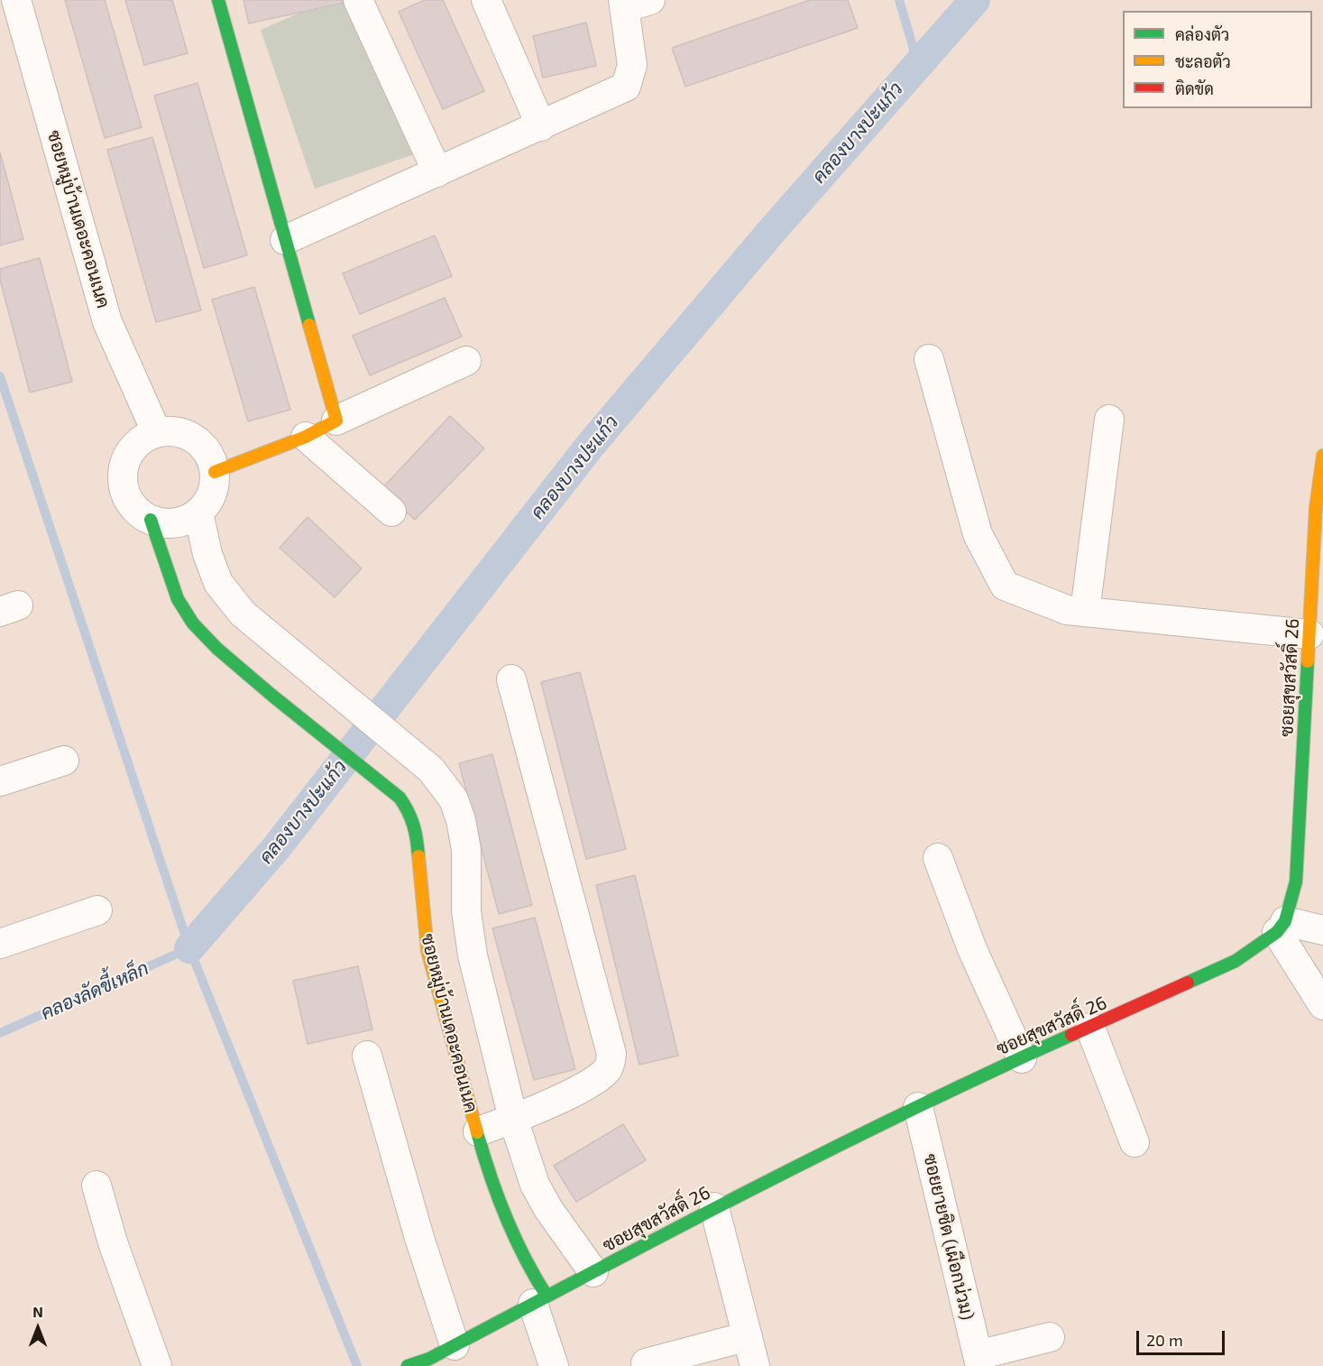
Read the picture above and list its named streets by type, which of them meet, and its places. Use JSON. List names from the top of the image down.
{
  "streets": {
    "street": ["ซอยหมู่บ้านเดอะคอนเนค", "ซอยสุขสวัสดิ์ 26", "ซอยยายชิต (เผือกน่วม)"]
  },
  "crossings": [
    ["ซอยหมู่บ้านเดอะคอนเนค", "ซอยสุขสวัสดิ์ 26"],
    ["ซอยสุขสวัสดิ์ 26", "ซอยยายชิต (เผือกน่วม)"]
  ],
  "water": ["คลองบางปะแก้ว", "คลองลัดขี้เหล็ก"],
  "legend": ["คล่องตัว", "ชะลอตัว", "ติดขัด"],
  "scale_bar": "20 m",
  "north": "top"
}
